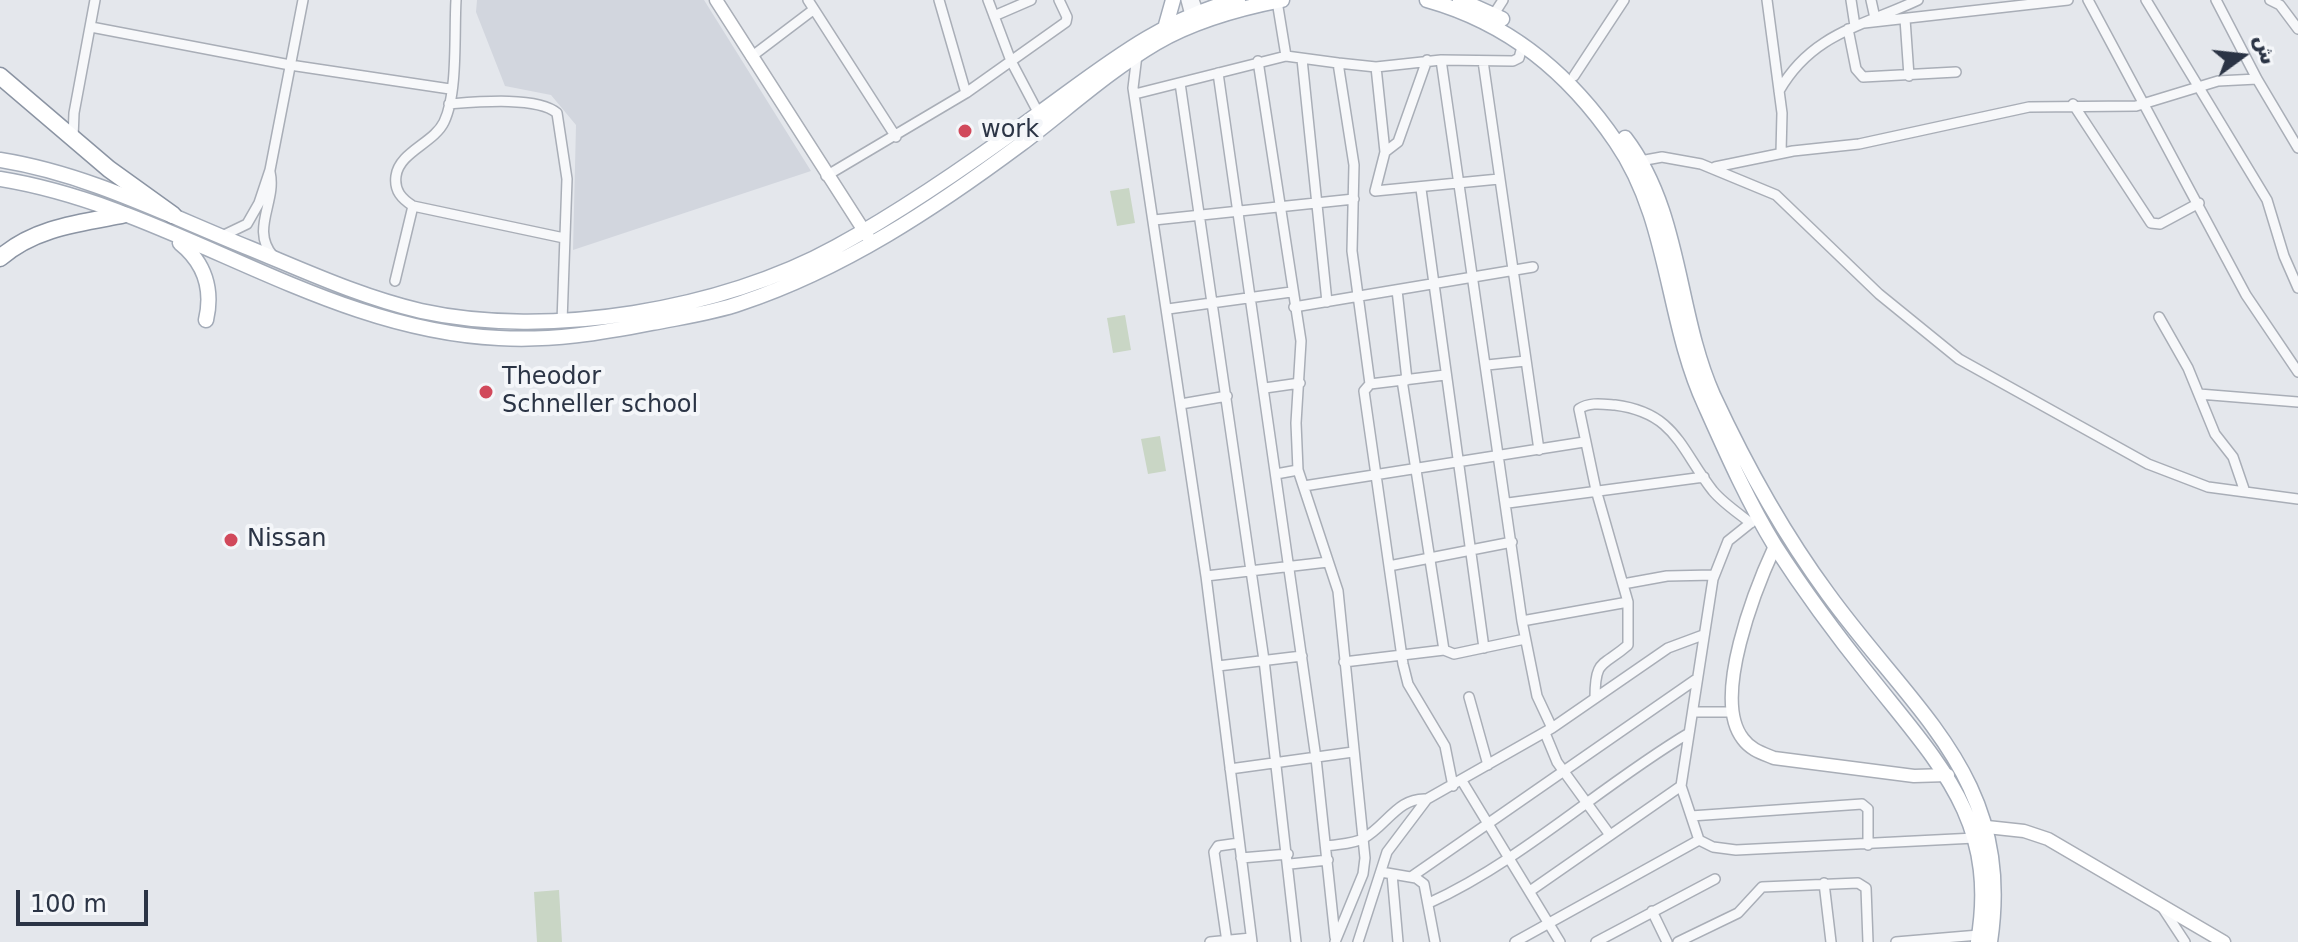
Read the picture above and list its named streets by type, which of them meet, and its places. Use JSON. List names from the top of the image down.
{
  "places": ["work", "Theodor Schneller school", "Nissan"],
  "scale_bar": "100 m",
  "north": "right"
}
